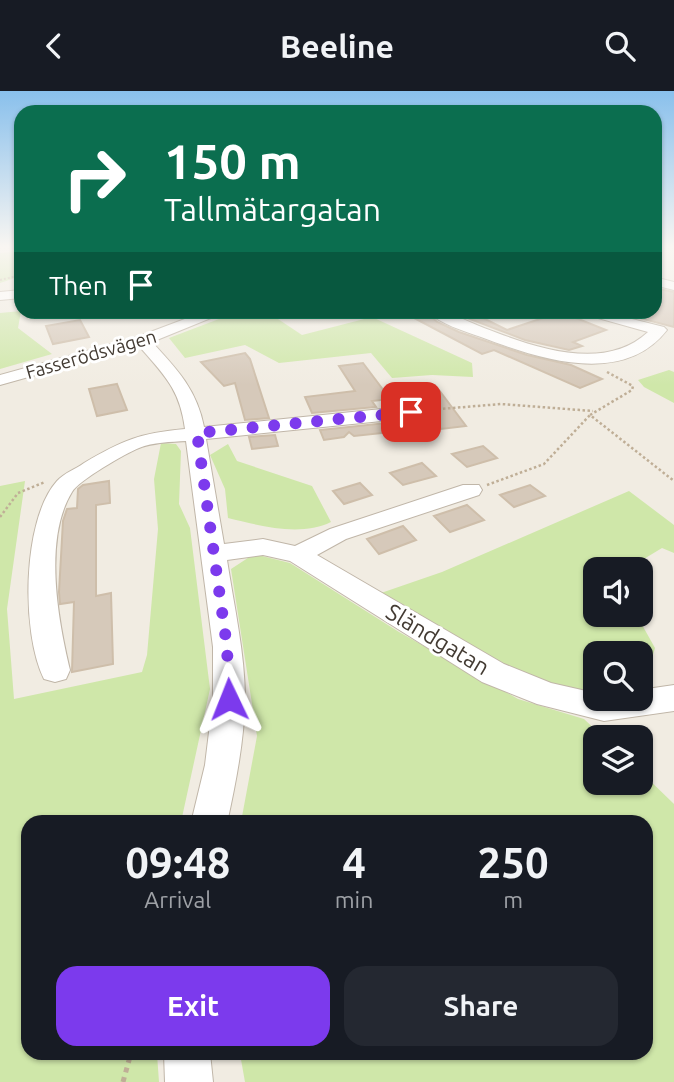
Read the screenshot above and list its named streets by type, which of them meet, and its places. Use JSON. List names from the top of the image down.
{
  "streets": {
    "street": ["Fasserödsvägen", "Sländgatan"]
  },
  "page": {
    "header": "Beeline",
    "turn": ["150 m", "Tallmätargatan"],
    "then": "Then",
    "eta": [
      "09:48",
      "Arrival",
      "4",
      "min",
      "250",
      "m"
    ],
    "buttons": ["Exit", "Share"]
  }
}
